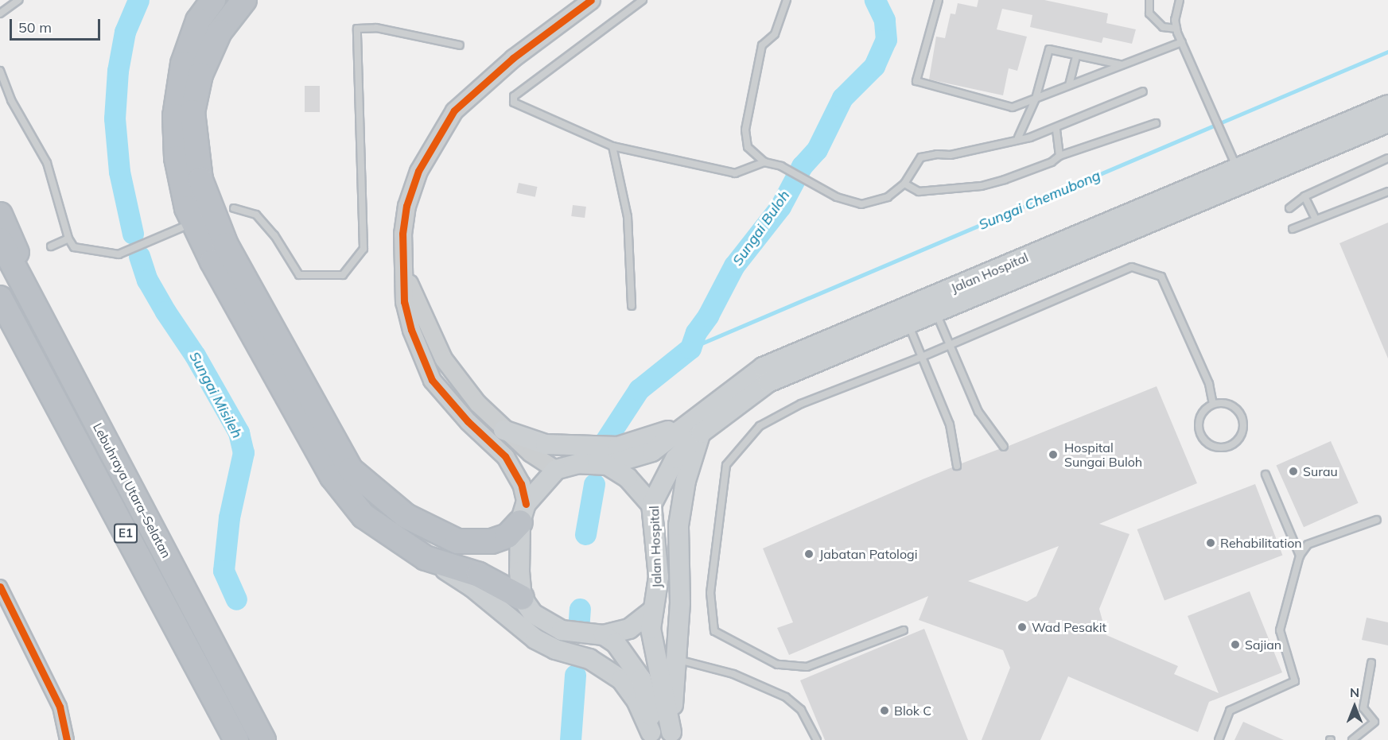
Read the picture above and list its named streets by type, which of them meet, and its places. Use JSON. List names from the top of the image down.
{
  "streets": {
    "highway": ["Lebuhraya Utara–Selatan", "E1"],
    "main road": ["Jalan Hospital"]
  },
  "water": ["Sungai Chemubong", "Sungai Buloh", "Sungai Misileh"],
  "places": [
    "Hospital Sungai Buloh",
    "Surau",
    "Rehabilitation",
    "Jabatan Patologi",
    "Wad Pesakit",
    "Sajian",
    "Blok C"
  ],
  "scale_bar": "50 m",
  "north": "top"
}
